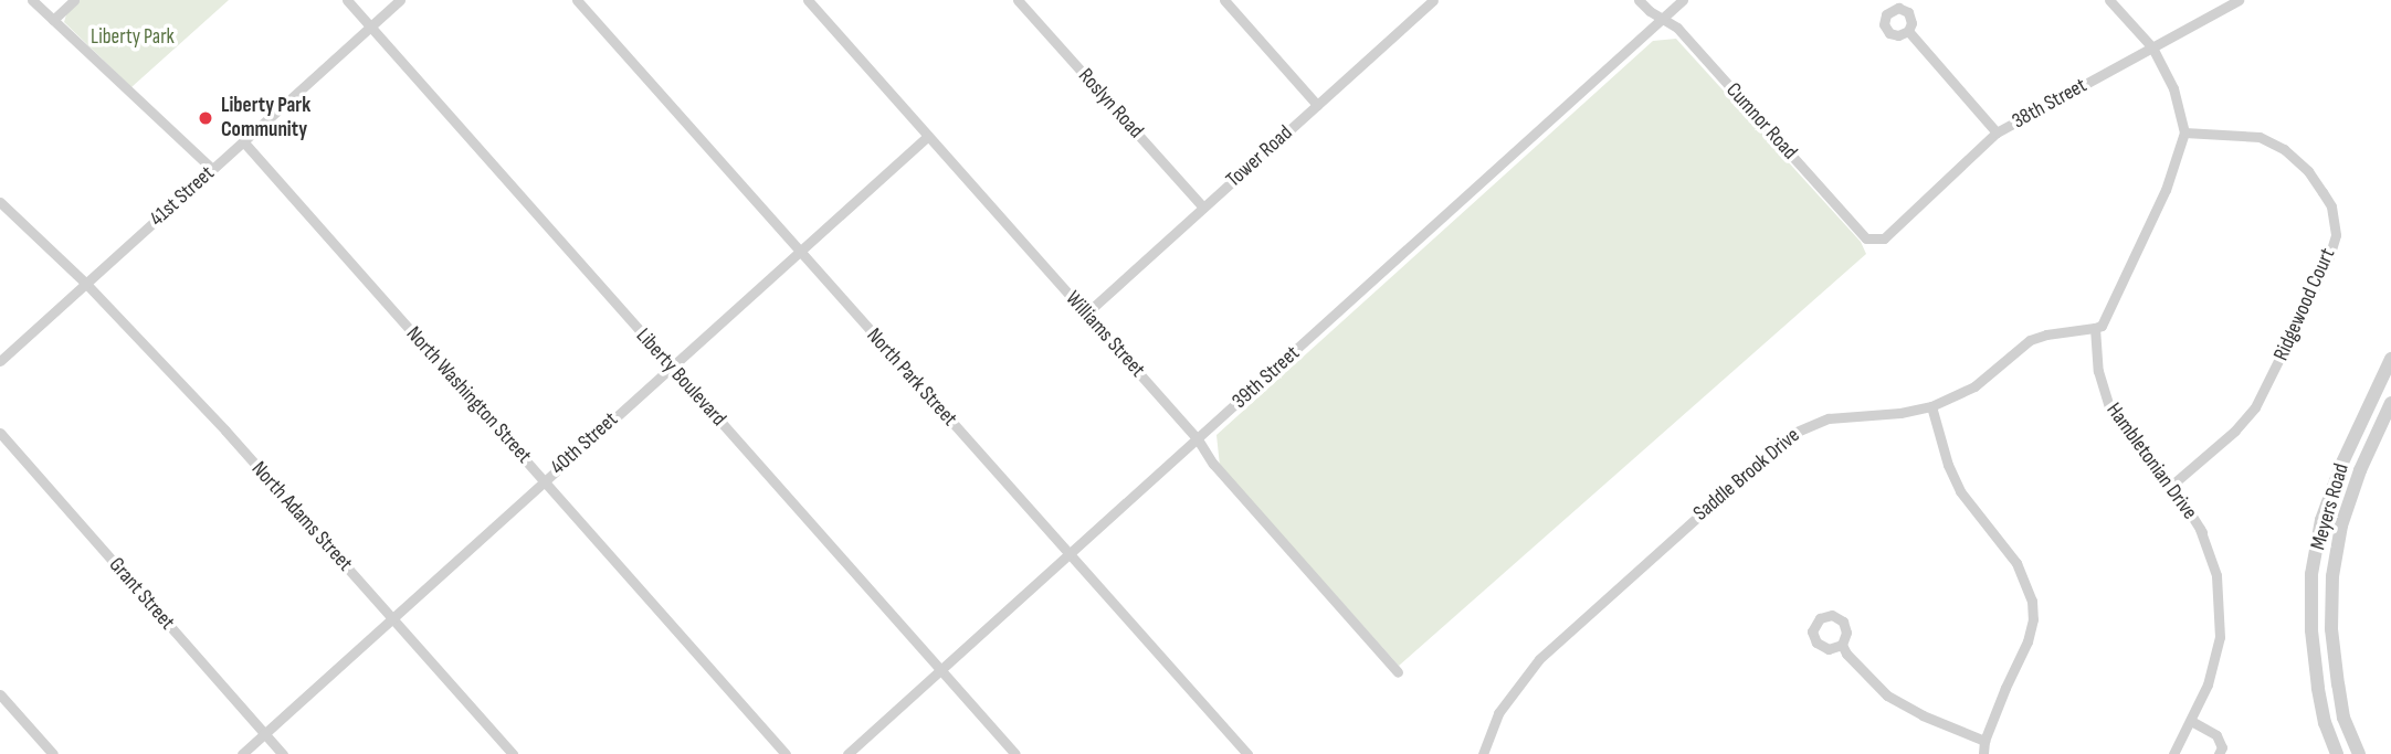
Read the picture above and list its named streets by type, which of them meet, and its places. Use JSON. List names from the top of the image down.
{
  "streets": {
    "street": [
      "Roslyn Road",
      "38th Street",
      "Cumnor Road",
      "Tower Road",
      "41st Street",
      "Ridgewood Court",
      "Williams Street",
      "Liberty Boulevard",
      "North Park Street",
      "39th Street",
      "North Washington Street",
      "40th Street",
      "Hambletonian Drive",
      "Saddle Brook Drive",
      "Meyers Road",
      "North Adams Street",
      "Grant Street"
    ]
  },
  "crossings": [
    ["Roslyn Road", "Tower Road"],
    ["38th Street", "Cumnor Road"],
    ["Cumnor Road", "39th Street"],
    ["Tower Road", "Williams Street"],
    ["41st Street", "Liberty Boulevard"],
    ["41st Street", "North Washington Street"],
    ["41st Street", "North Adams Street"],
    ["Ridgewood Court", "Hambletonian Drive"],
    ["Williams Street", "39th Street"],
    ["Williams Street", "40th Street"],
    ["Liberty Boulevard", "39th Street"],
    ["Liberty Boulevard", "40th Street"],
    ["North Park Street", "39th Street"],
    ["North Park Street", "40th Street"],
    ["North Washington Street", "40th Street"],
    ["40th Street", "North Adams Street"],
    ["40th Street", "Grant Street"],
    ["Hambletonian Drive", "Saddle Brook Drive"]
  ],
  "parks": ["Liberty Park"],
  "places": ["Liberty Park Community"]
}
